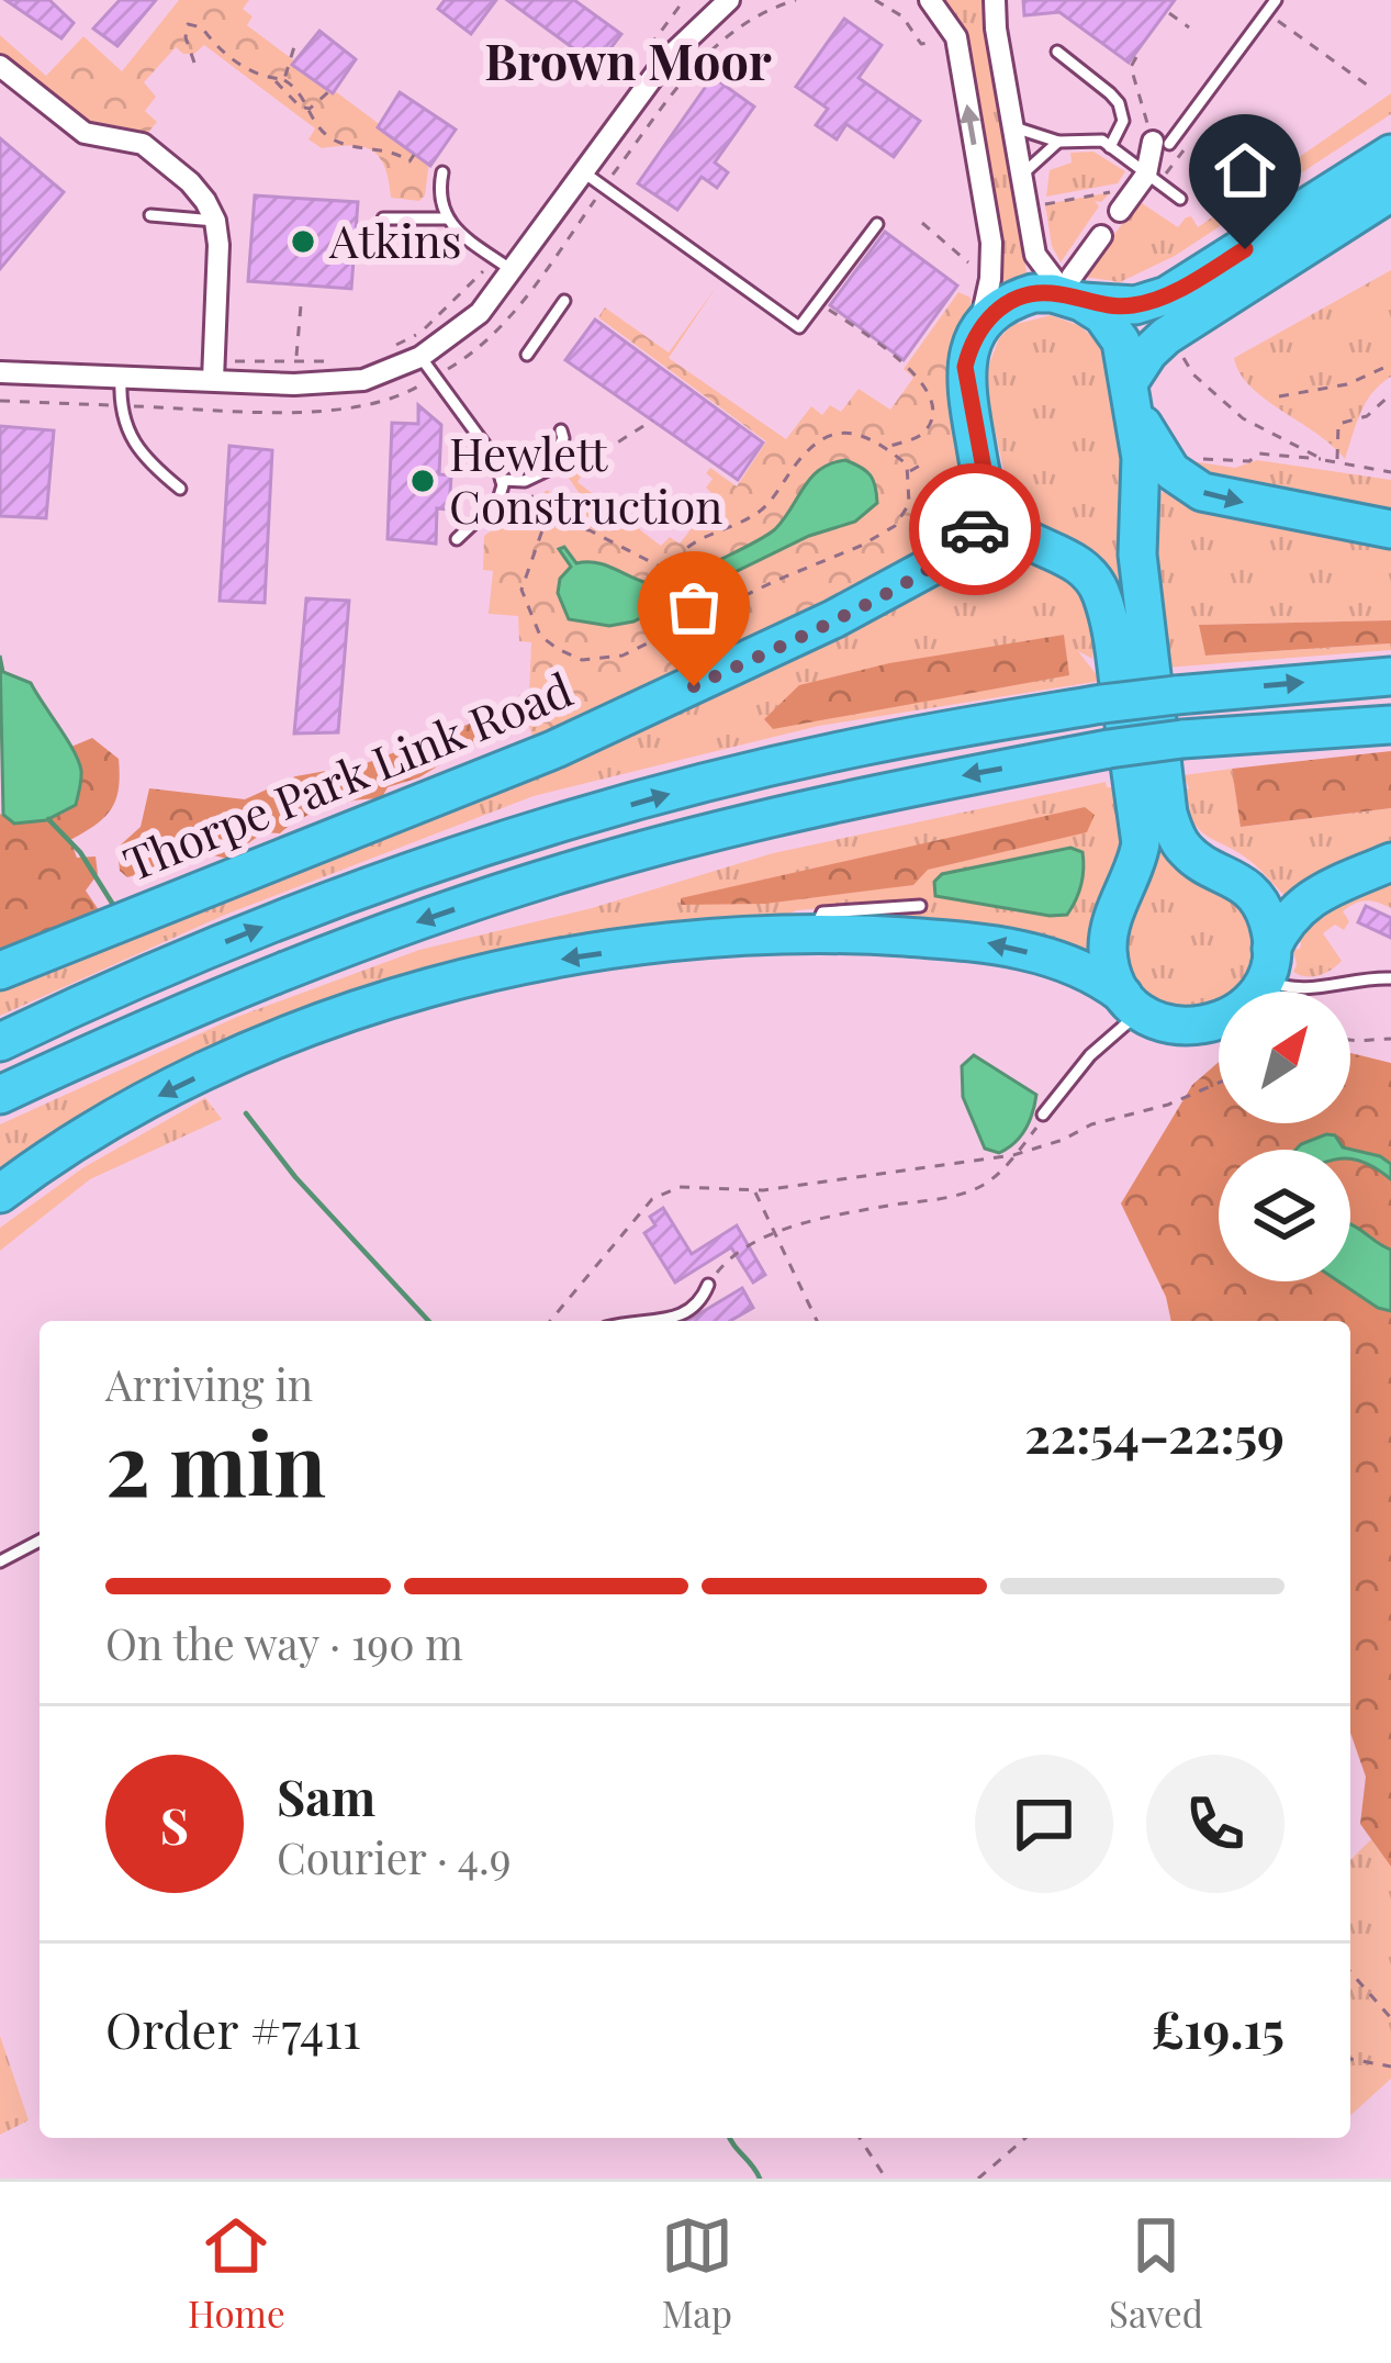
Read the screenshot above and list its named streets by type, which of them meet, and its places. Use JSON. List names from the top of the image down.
{
  "streets": {
    "highway": ["Thorpe Park Link Road"]
  },
  "districts": ["Brown Moor"],
  "places": ["Atkins", "Hewlett Construction"],
  "north": "top right",
  "page": {
    "heading": ["2 min", "Arriving in", "22:54–22:59"],
    "panel": [
      "Sam",
      "Courier · 4.9",
      "Order #7411",
      "£19.15"
    ],
    "bar": "On the way · 190 m",
    "round": "S",
    "tabs": ["Home", "Map", "Saved"]
  }
}
